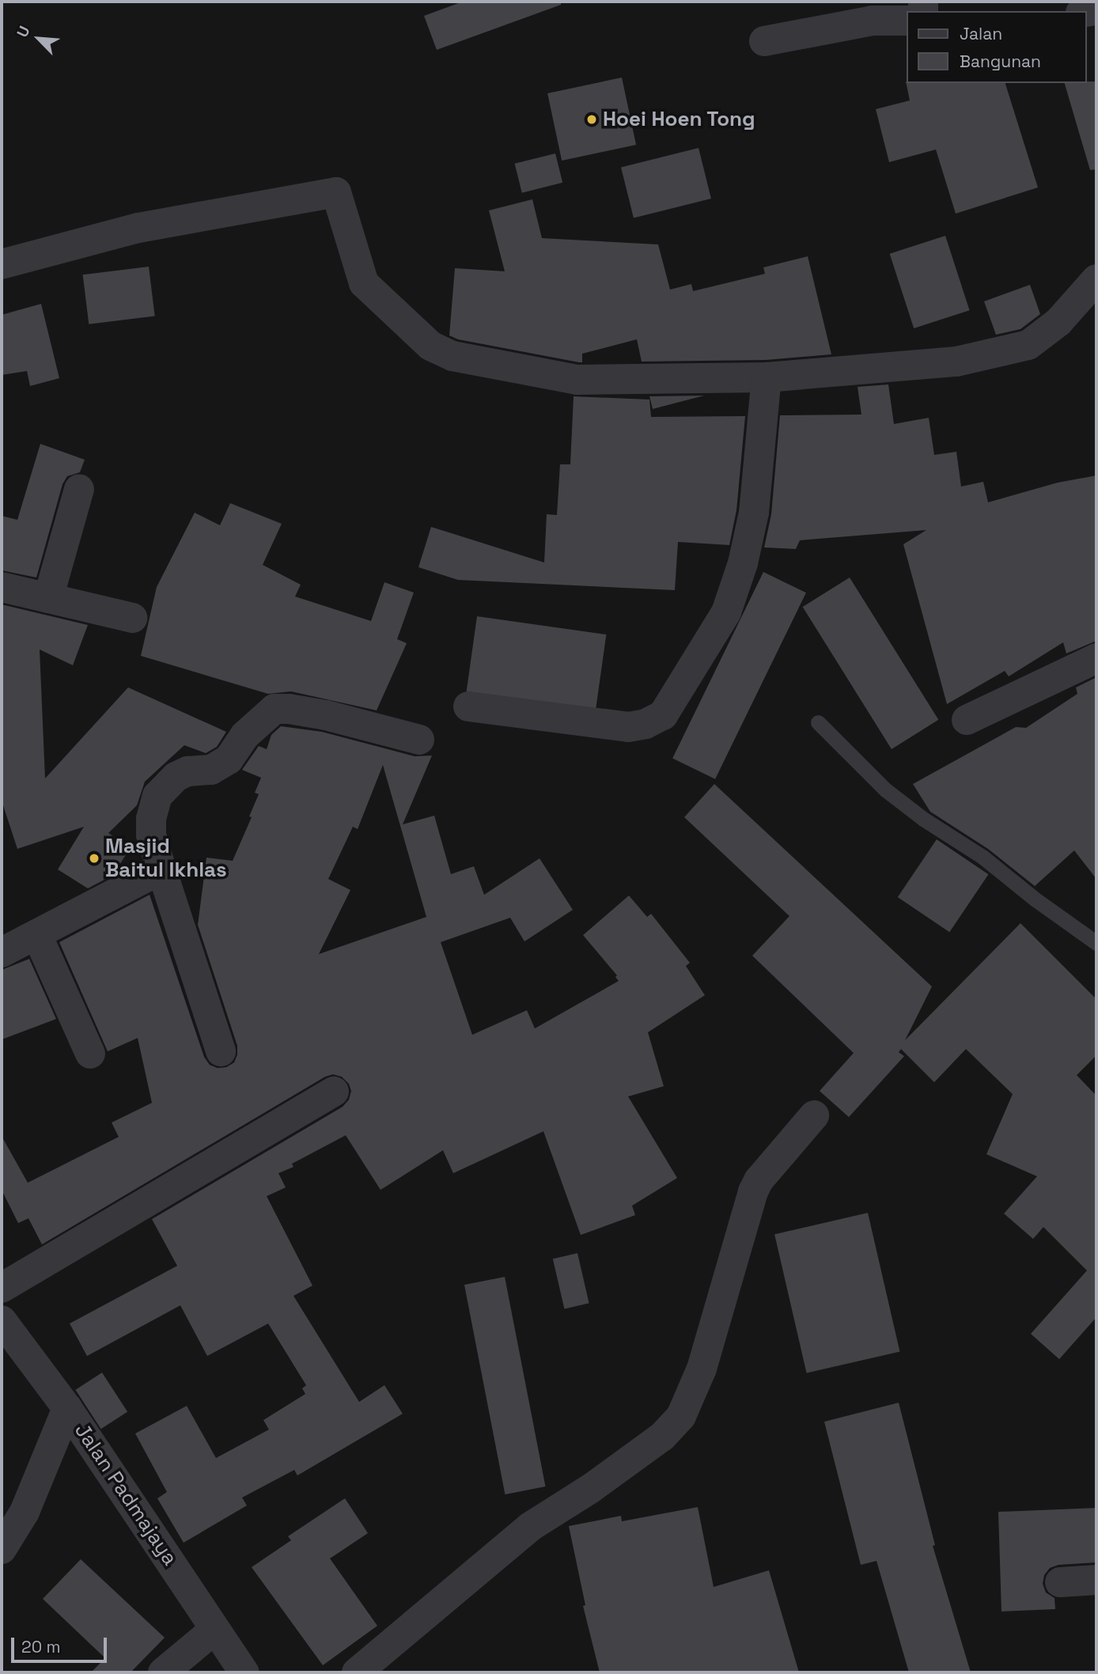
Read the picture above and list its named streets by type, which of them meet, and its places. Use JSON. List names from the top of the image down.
{
  "streets": {
    "street": ["Jalan Padmajaya"]
  },
  "places": ["Hoei Hoen Tong", "Masjid Baitul Ikhlas"],
  "legend": ["Jalan", "Bangunan"],
  "scale_bar": "20 m",
  "north": "top left"
}
